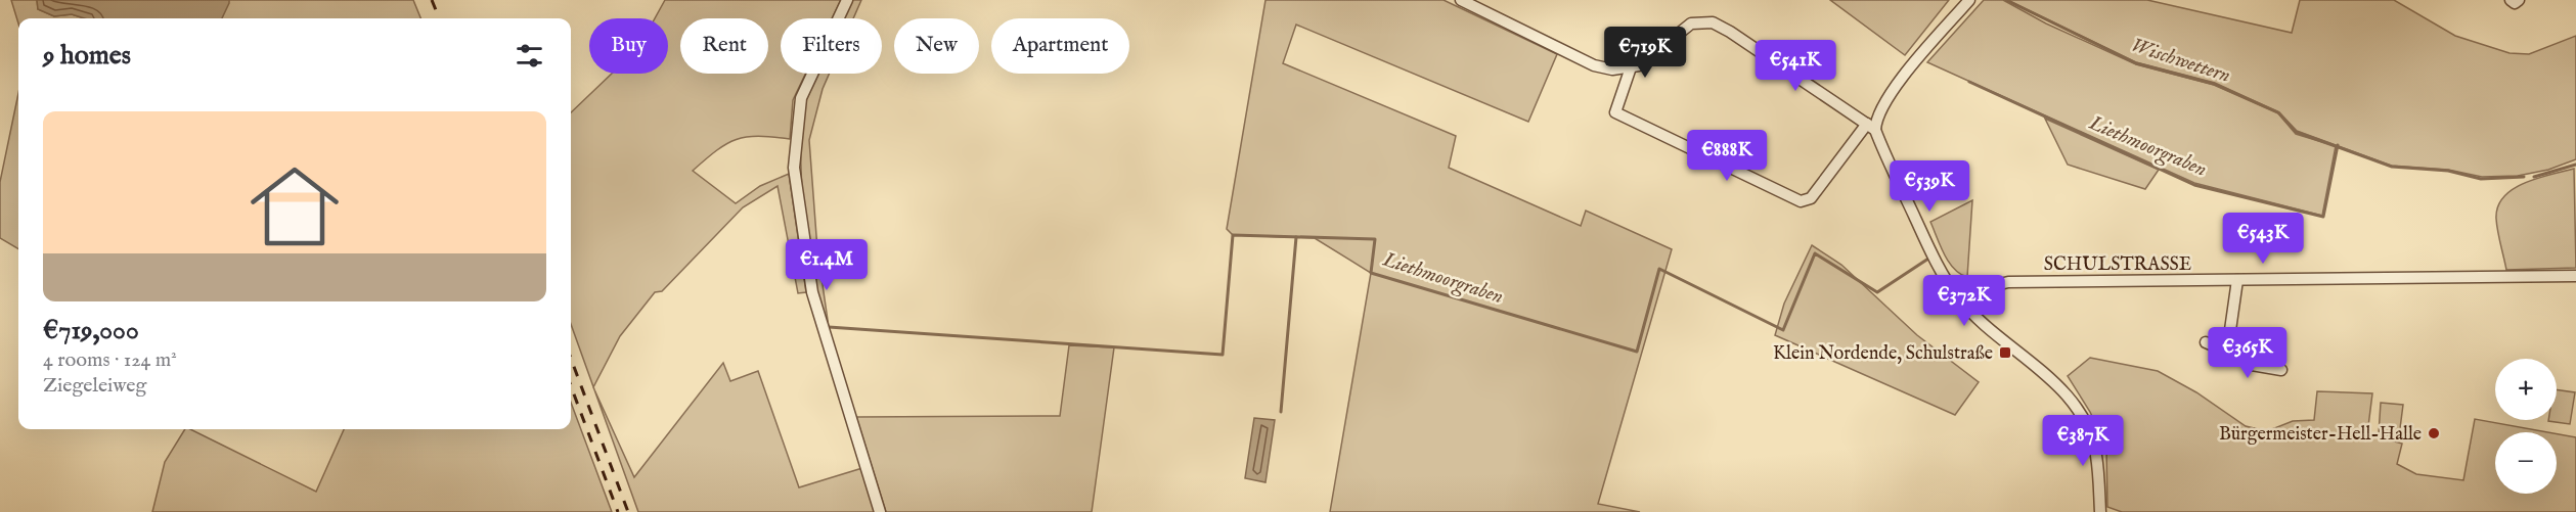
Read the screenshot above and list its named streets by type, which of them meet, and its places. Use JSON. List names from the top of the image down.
{
  "streets": {
    "street": ["SCHULSTRASSE"]
  },
  "water": ["Wischwettern", "Liethmoorgraben"],
  "places": {
    "transit": ["Klein Nordende, Schulstraße"],
    "other": ["Bürgermeister-Hell-Halle"]
  },
  "page": {
    "chip": [
      "Buy",
      "Rent",
      "Filters",
      "New",
      "Apartment"
    ],
    "heading": "9 homes",
    "price": [
      "€719K",
      "€541K",
      "€888K",
      "€539K",
      "€543K",
      "€1.4M",
      "€372K",
      "€365K",
      "€387K"
    ],
    "list": [
      {
        "name": "€719,000",
        "note": "4 rooms · 124 m² · Ziegeleiweg"
      }
    ],
    "map_buttons": ["+", "−"]
  }
}
